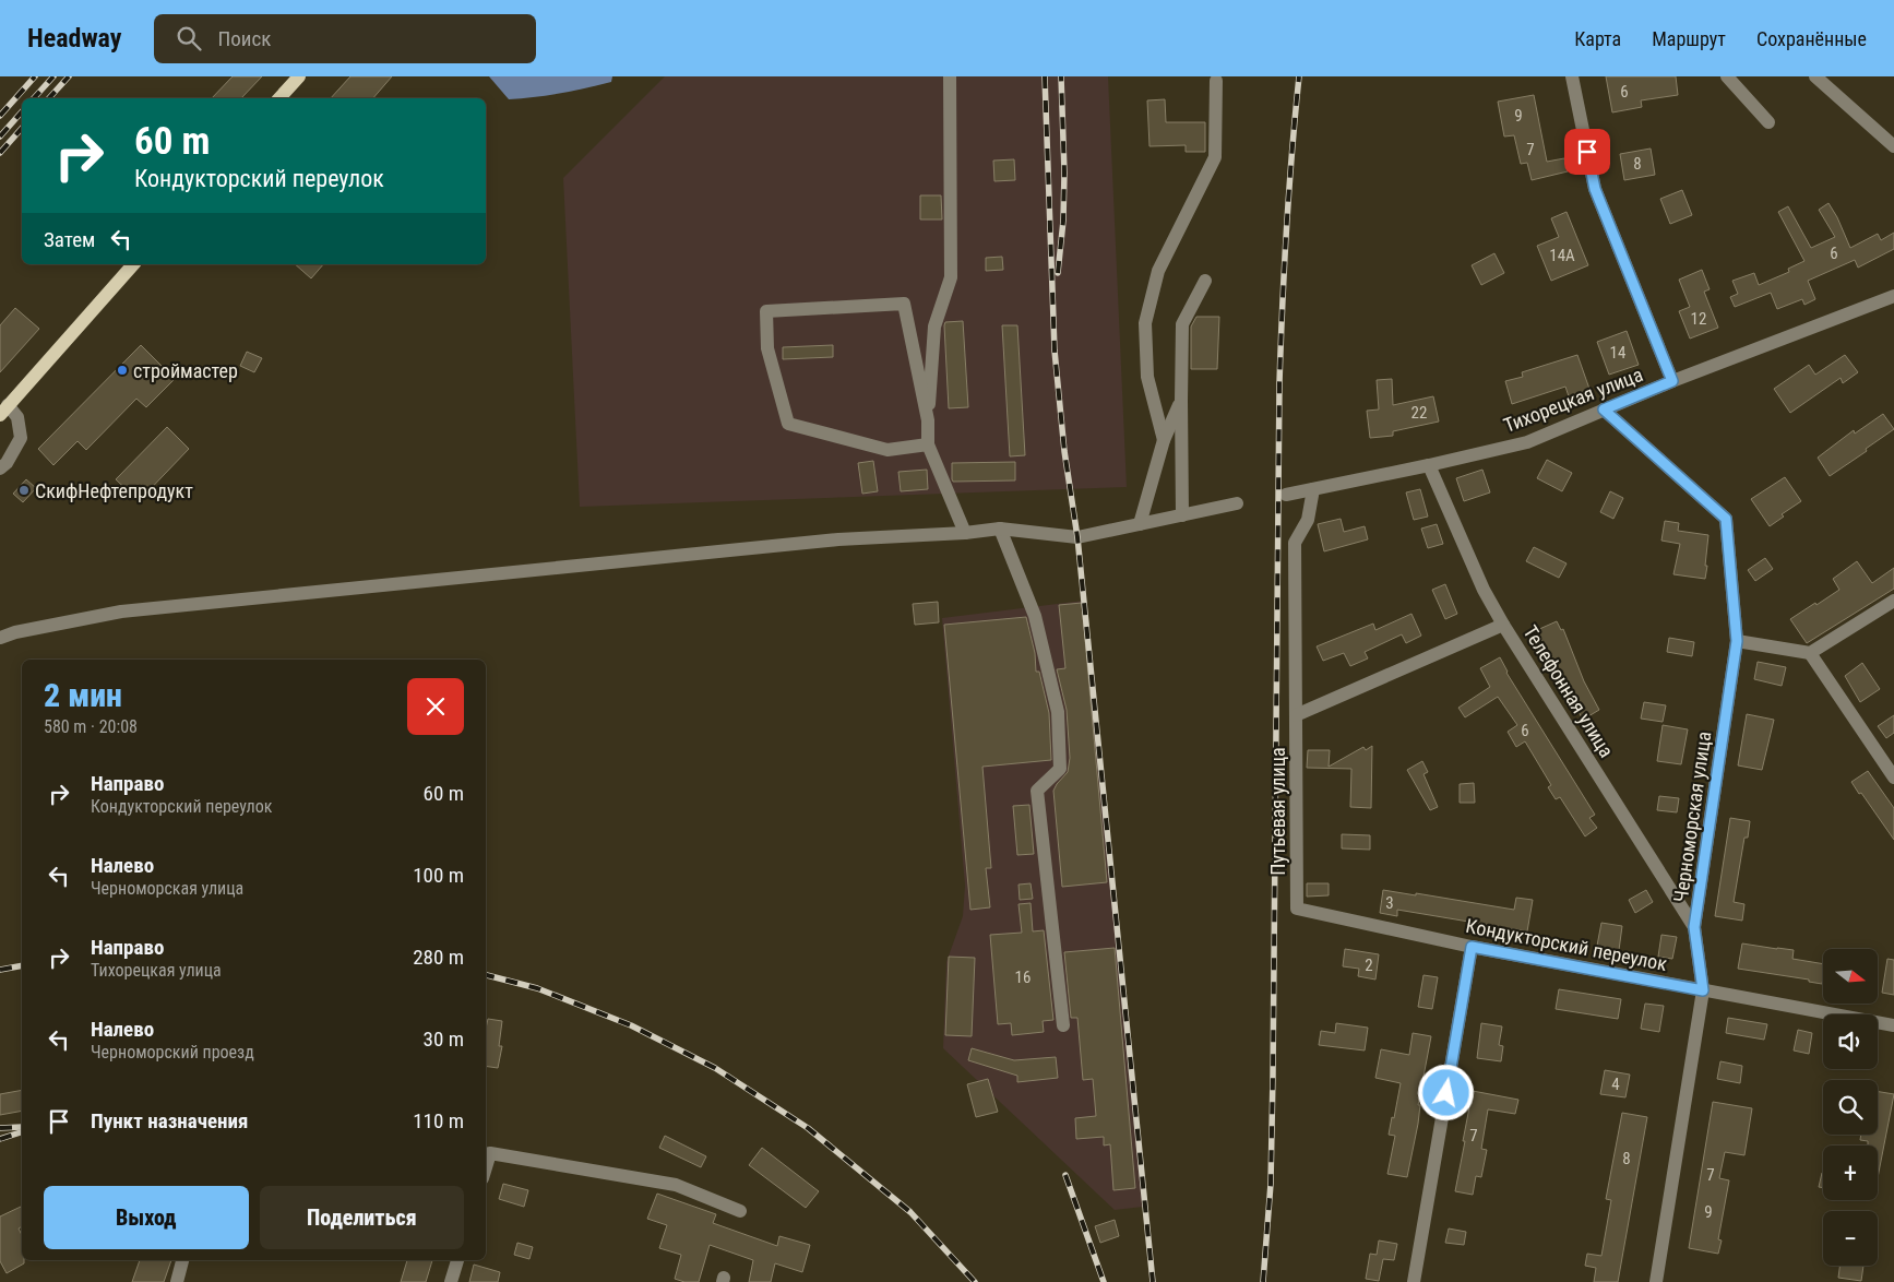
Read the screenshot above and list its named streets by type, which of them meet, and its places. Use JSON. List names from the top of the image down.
{
  "streets": {
    "street": [
      "Тихорецкая улица",
      "Телефонная улица",
      "Путьевая улица",
      "Черноморская улица",
      "Кондукторский переулок"
    ]
  },
  "crossings": [
    ["Тихорецкая улица", "Телефонная улица"],
    ["Тихорецкая улица", "Путьевая улица"],
    ["Тихорецкая улица", "Черноморская улица"],
    ["Телефонная улица", "Черноморская улица"],
    ["Путьевая улица", "Кондукторский переулок"],
    ["Черноморская улица", "Кондукторский переулок"]
  ],
  "places": ["строймастер", "СкифНефтепродукт"],
  "house_numbers": [
    "6",
    "9",
    "7",
    "8",
    "6",
    "14А",
    "12",
    "14",
    "22",
    "6",
    "3",
    "2",
    "16",
    "4",
    "7",
    "8",
    "7",
    "9"
  ],
  "north": "right",
  "page": {
    "header": "Headway",
    "search": "Поиск",
    "nav": ["Карта", "Маршрут", "Сохранённые"],
    "turn": ["60 m", "Кондукторский переулок"],
    "then": "Затем",
    "heading": ["2 мин", "580 m · 20:08"],
    "list": [
      {
        "name": "Направо",
        "note": "Кондукторский переулок",
        "value": "60 m"
      },
      {
        "name": "Налево",
        "note": "Черноморская улица",
        "value": "100 m"
      },
      {
        "name": "Направо",
        "note": "Тихорецкая улица",
        "value": "280 m"
      },
      {
        "name": "Налево",
        "note": "Черноморский проезд",
        "value": "30 m"
      },
      {
        "name": "Пункт назначения",
        "value": "110 m"
      }
    ],
    "map_buttons": ["+", "−"],
    "buttons": ["Выход", "Поделиться"]
  }
}
